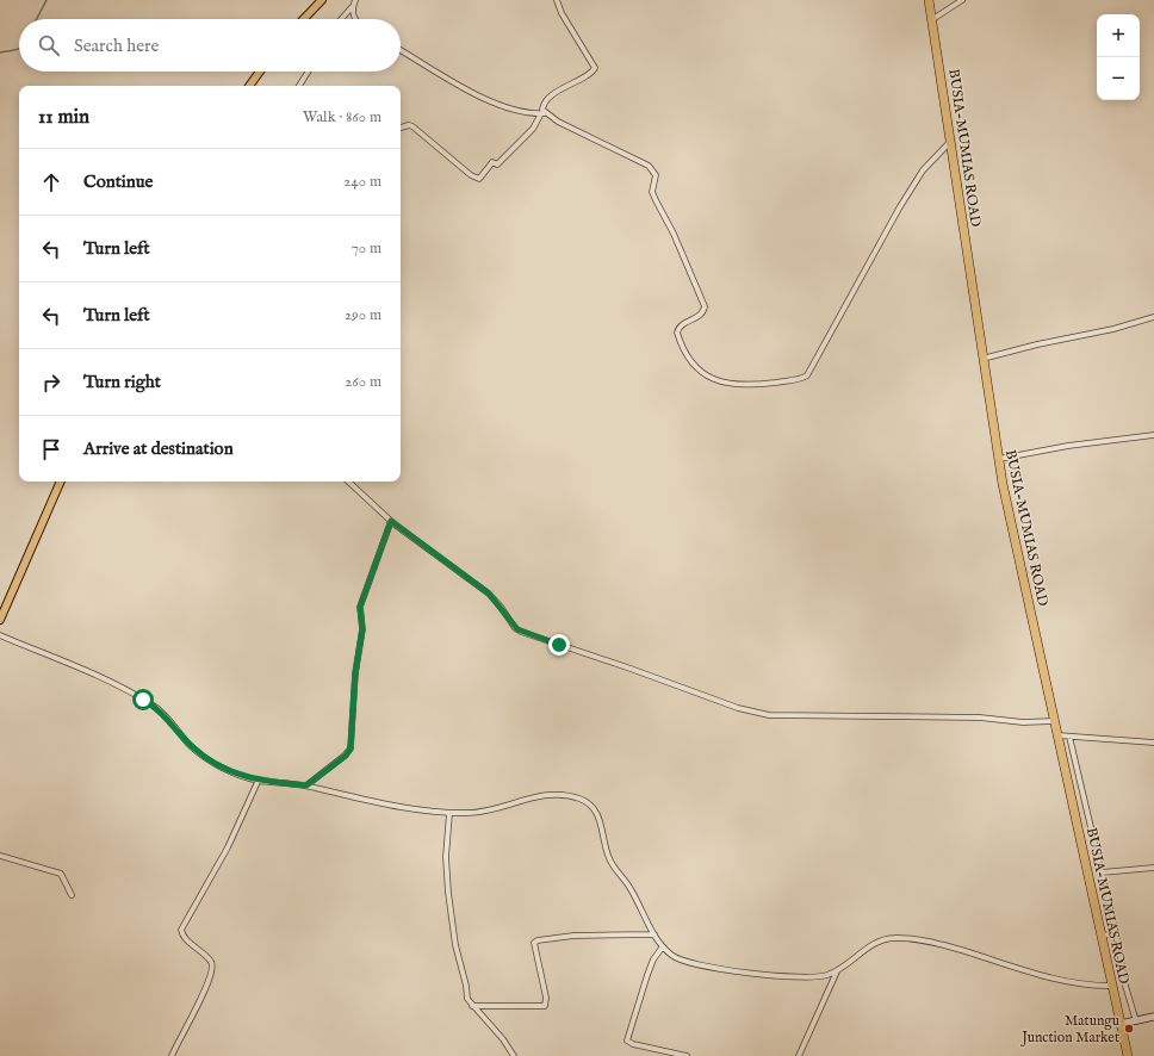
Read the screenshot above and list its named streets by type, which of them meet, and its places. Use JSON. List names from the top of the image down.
{
  "streets": {
    "highway": ["BUSIA-MUMIAS ROAD"]
  },
  "places": ["Matungu Junction Market"],
  "page": {
    "map_buttons": ["+", "−"],
    "search": "Search here",
    "heading": ["11 min", "Walk · 860 m"],
    "list": [
      ["Continue", "240 m"],
      ["Turn left", "70 m"],
      ["Turn left", "290 m"],
      ["Turn right", "260 m"],
      "Arrive at destination"
    ]
  }
}
